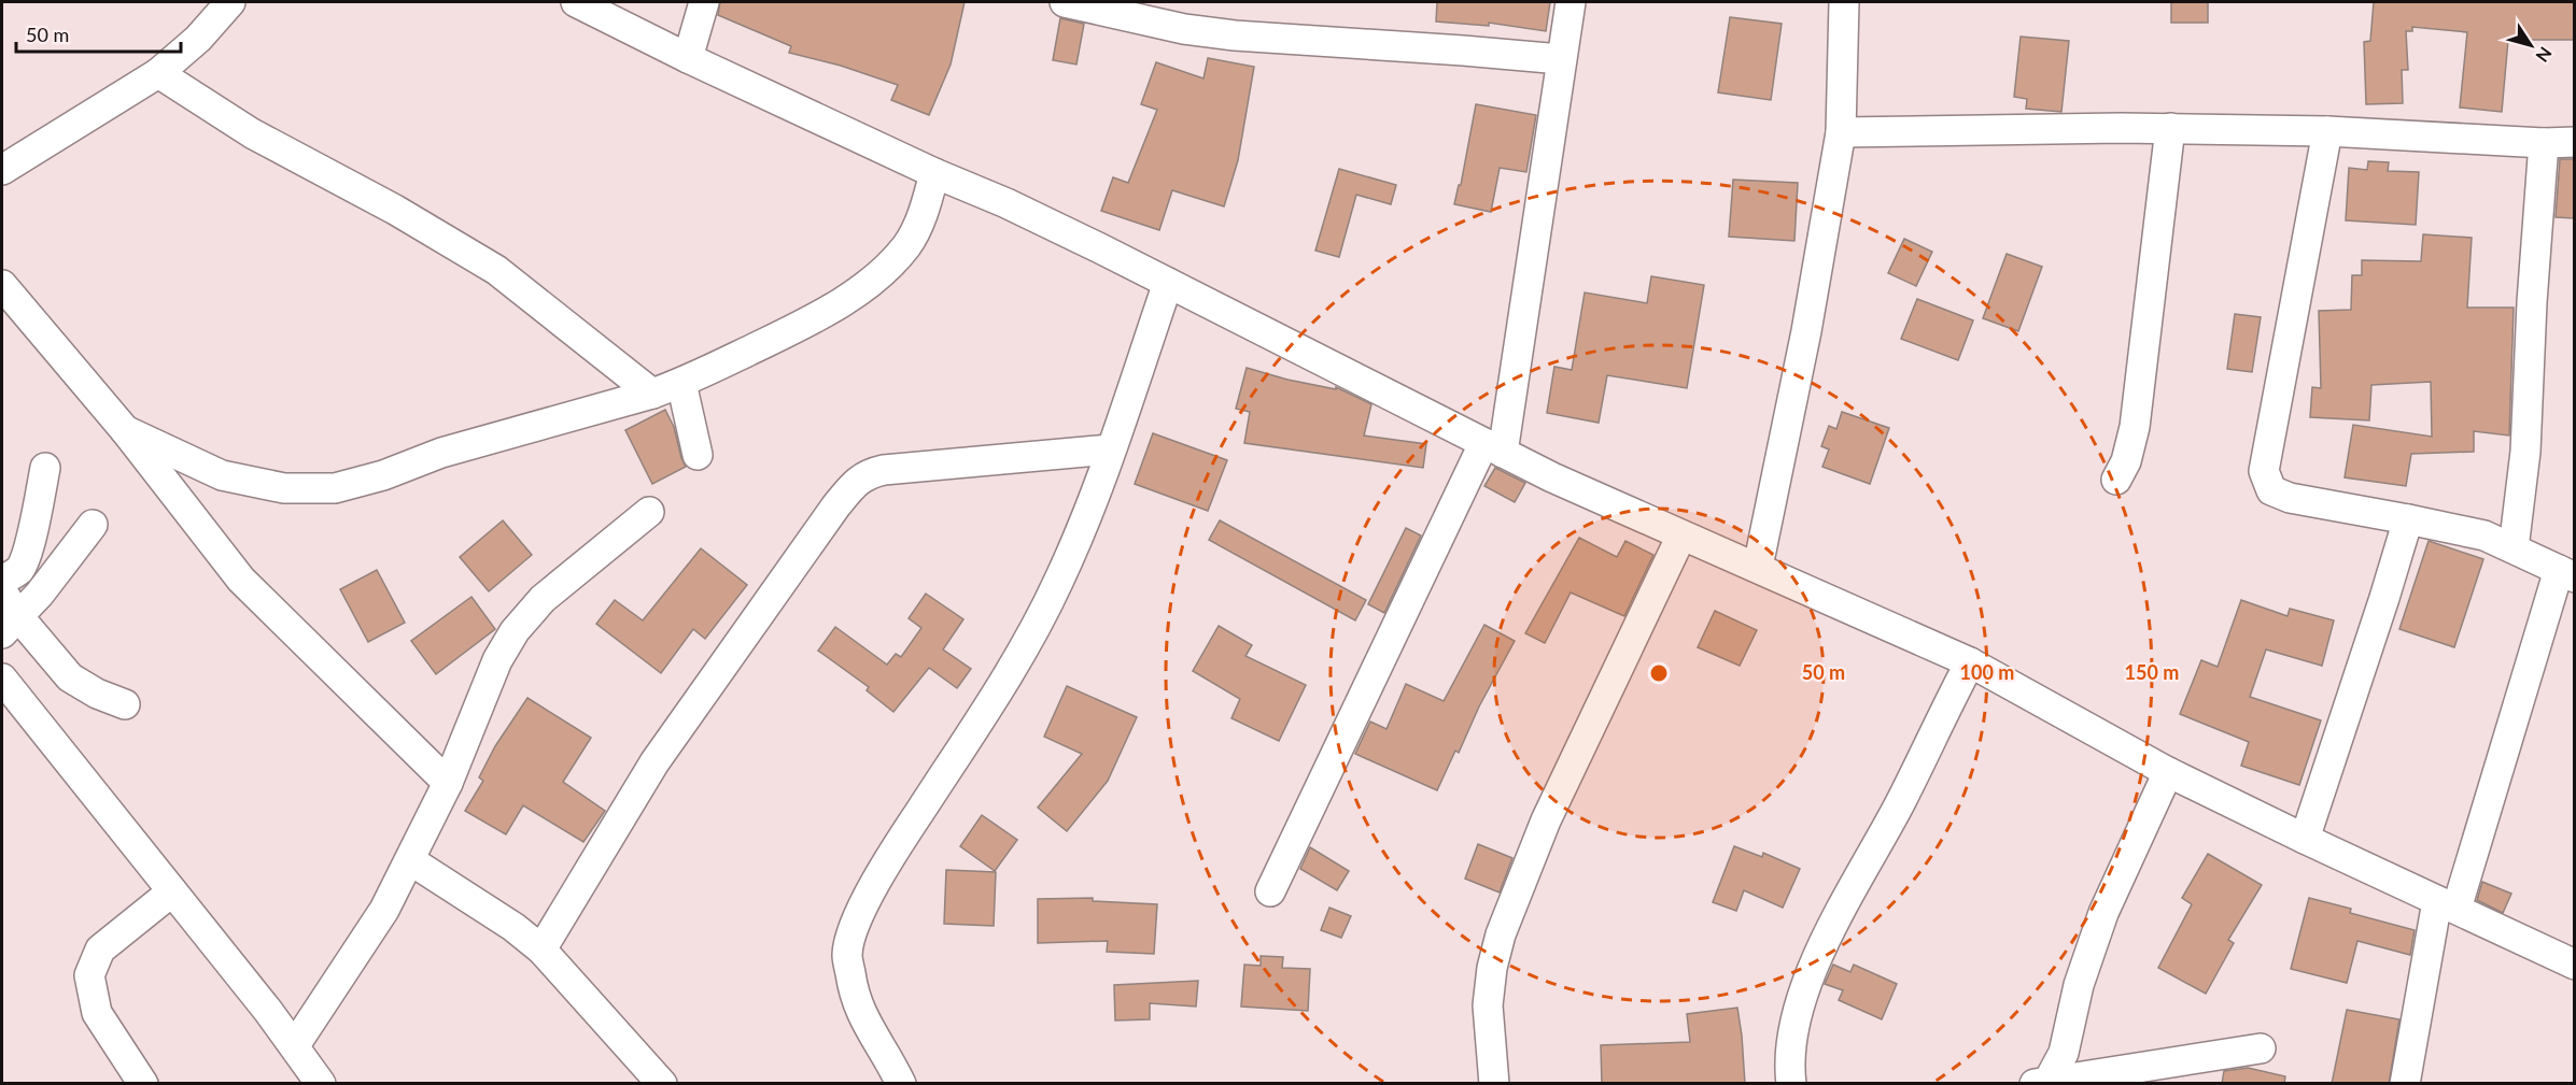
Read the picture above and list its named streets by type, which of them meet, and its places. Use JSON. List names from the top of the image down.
{
  "scale_bar": "50 m",
  "north": "bottom right",
  "rings": ["50 m", "100 m", "150 m"]
}
